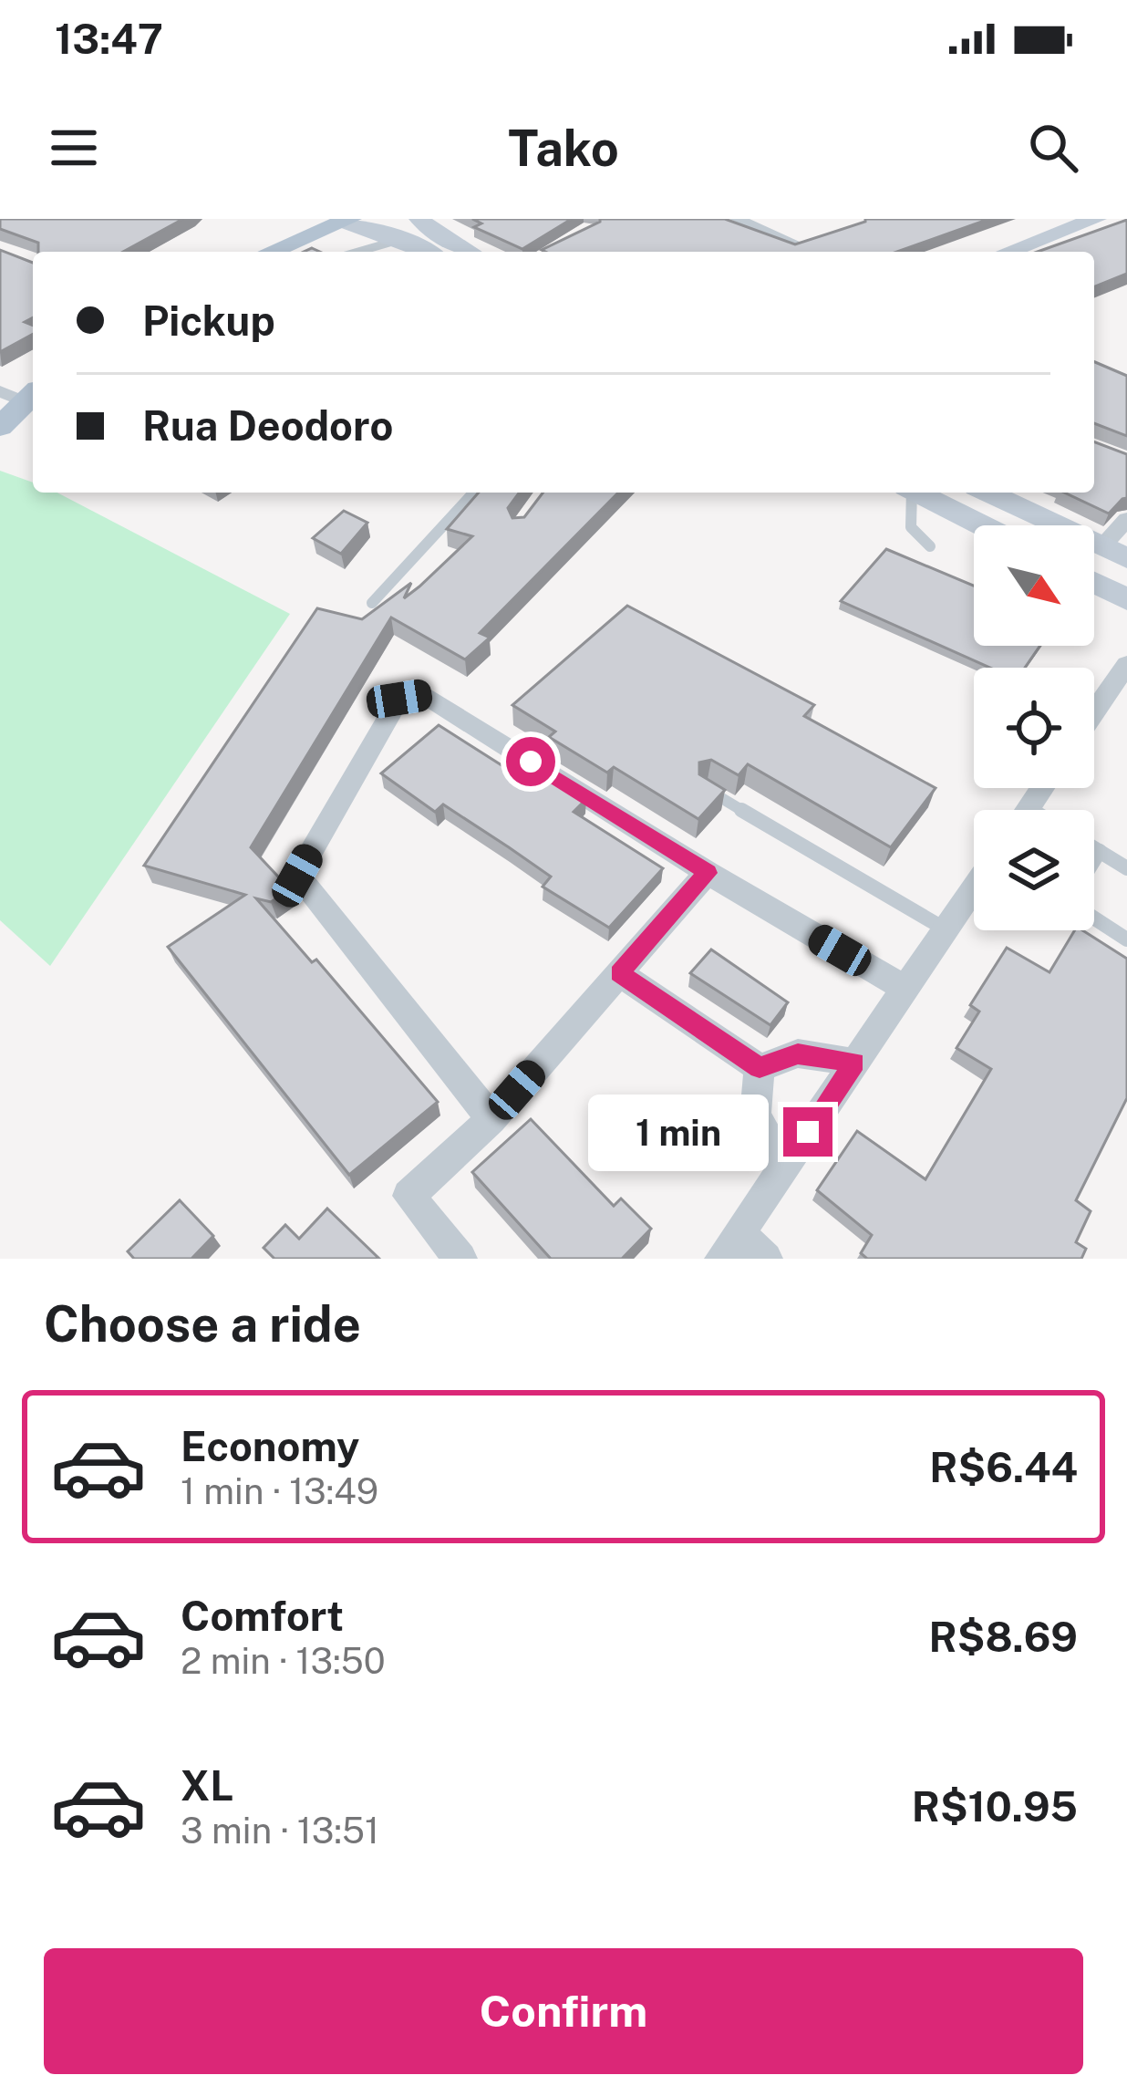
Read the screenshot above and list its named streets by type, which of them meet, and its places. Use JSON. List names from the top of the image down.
{
  "north": "bottom right",
  "page": {
    "status": "13:47",
    "header": "Tako",
    "banner": ["Pickup", "Rua Deodoro"],
    "bubble": "1 min",
    "heading": "Choose a ride",
    "list": [
      {
        "name": "Economy",
        "note": "1 min · 13:49",
        "value": "R$6.44"
      },
      {
        "name": "Comfort",
        "note": "2 min · 13:50",
        "value": "R$8.69"
      },
      {
        "name": "XL",
        "note": "3 min · 13:51",
        "value": "R$10.95"
      }
    ],
    "buttons": "Confirm"
  }
}
